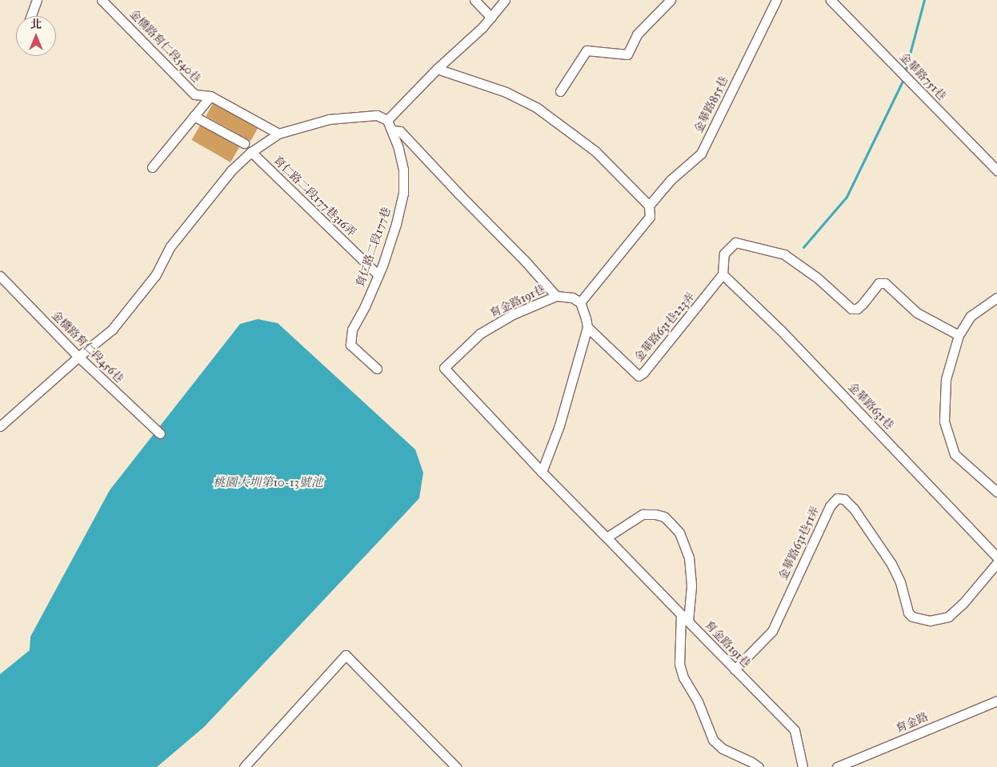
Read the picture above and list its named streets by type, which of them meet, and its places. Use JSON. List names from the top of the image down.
{
  "streets": {
    "street": [
      "金橋路育仁段540巷",
      "金華路751巷",
      "金華路855巷",
      "育仁路二段177巷316弄",
      "育仁路二段177巷",
      "育金路191巷",
      "金華路631巷223弄",
      "金橋路育仁段456巷",
      "金華路631巷",
      "金華路631巷51弄",
      "育金路"
    ]
  },
  "crossings": [
    ["育仁路二段177巷316弄", "育仁路二段177巷"],
    ["育金路191巷", "金華路631巷51弄"],
    ["金華路631巷223弄", "金華路631巷"]
  ],
  "water": ["桃園大圳第10-13號池"],
  "north": "top"
}
